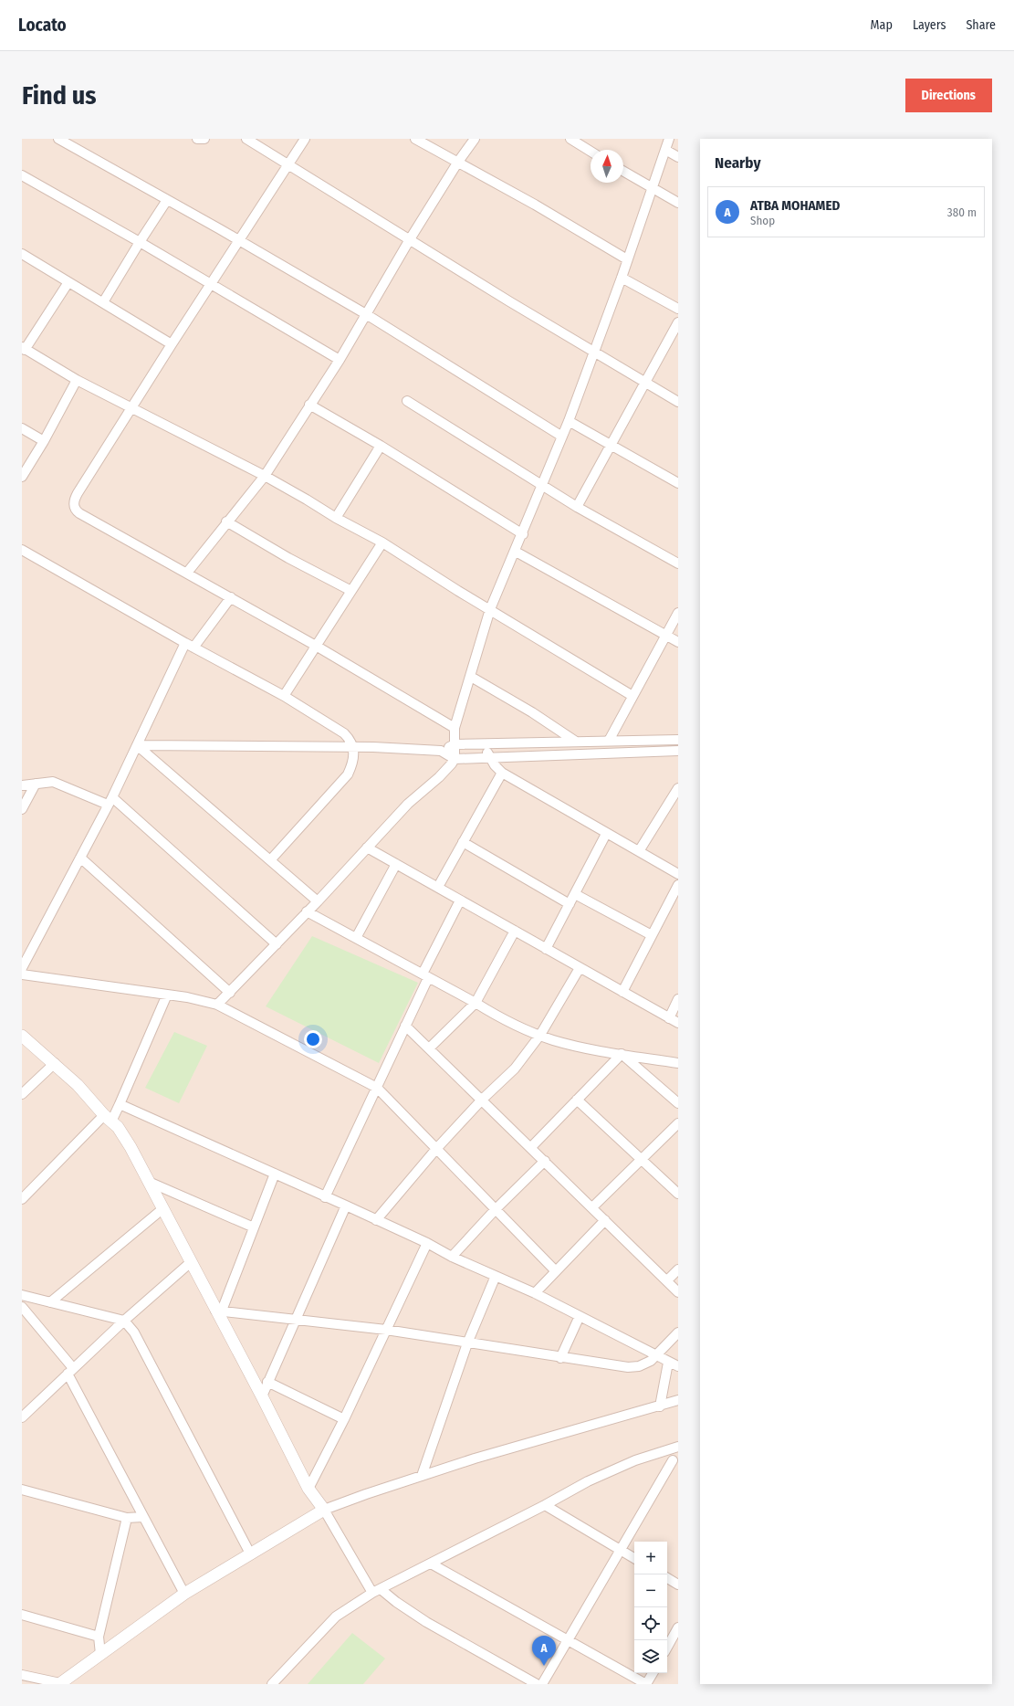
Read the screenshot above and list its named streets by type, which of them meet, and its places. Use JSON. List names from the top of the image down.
{
  "north": "top",
  "page": {
    "header": "Locato",
    "nav": ["Map", "Layers", "Share"],
    "buttons": "Directions",
    "title": "Find us",
    "heading": "Nearby",
    "list": [
      {
        "mark": "A",
        "name": "ATBA MOHAMED",
        "note": "Shop",
        "value": "380 m"
      }
    ],
    "map_buttons": ["+", "−"],
    "pins": "A"
  }
}
